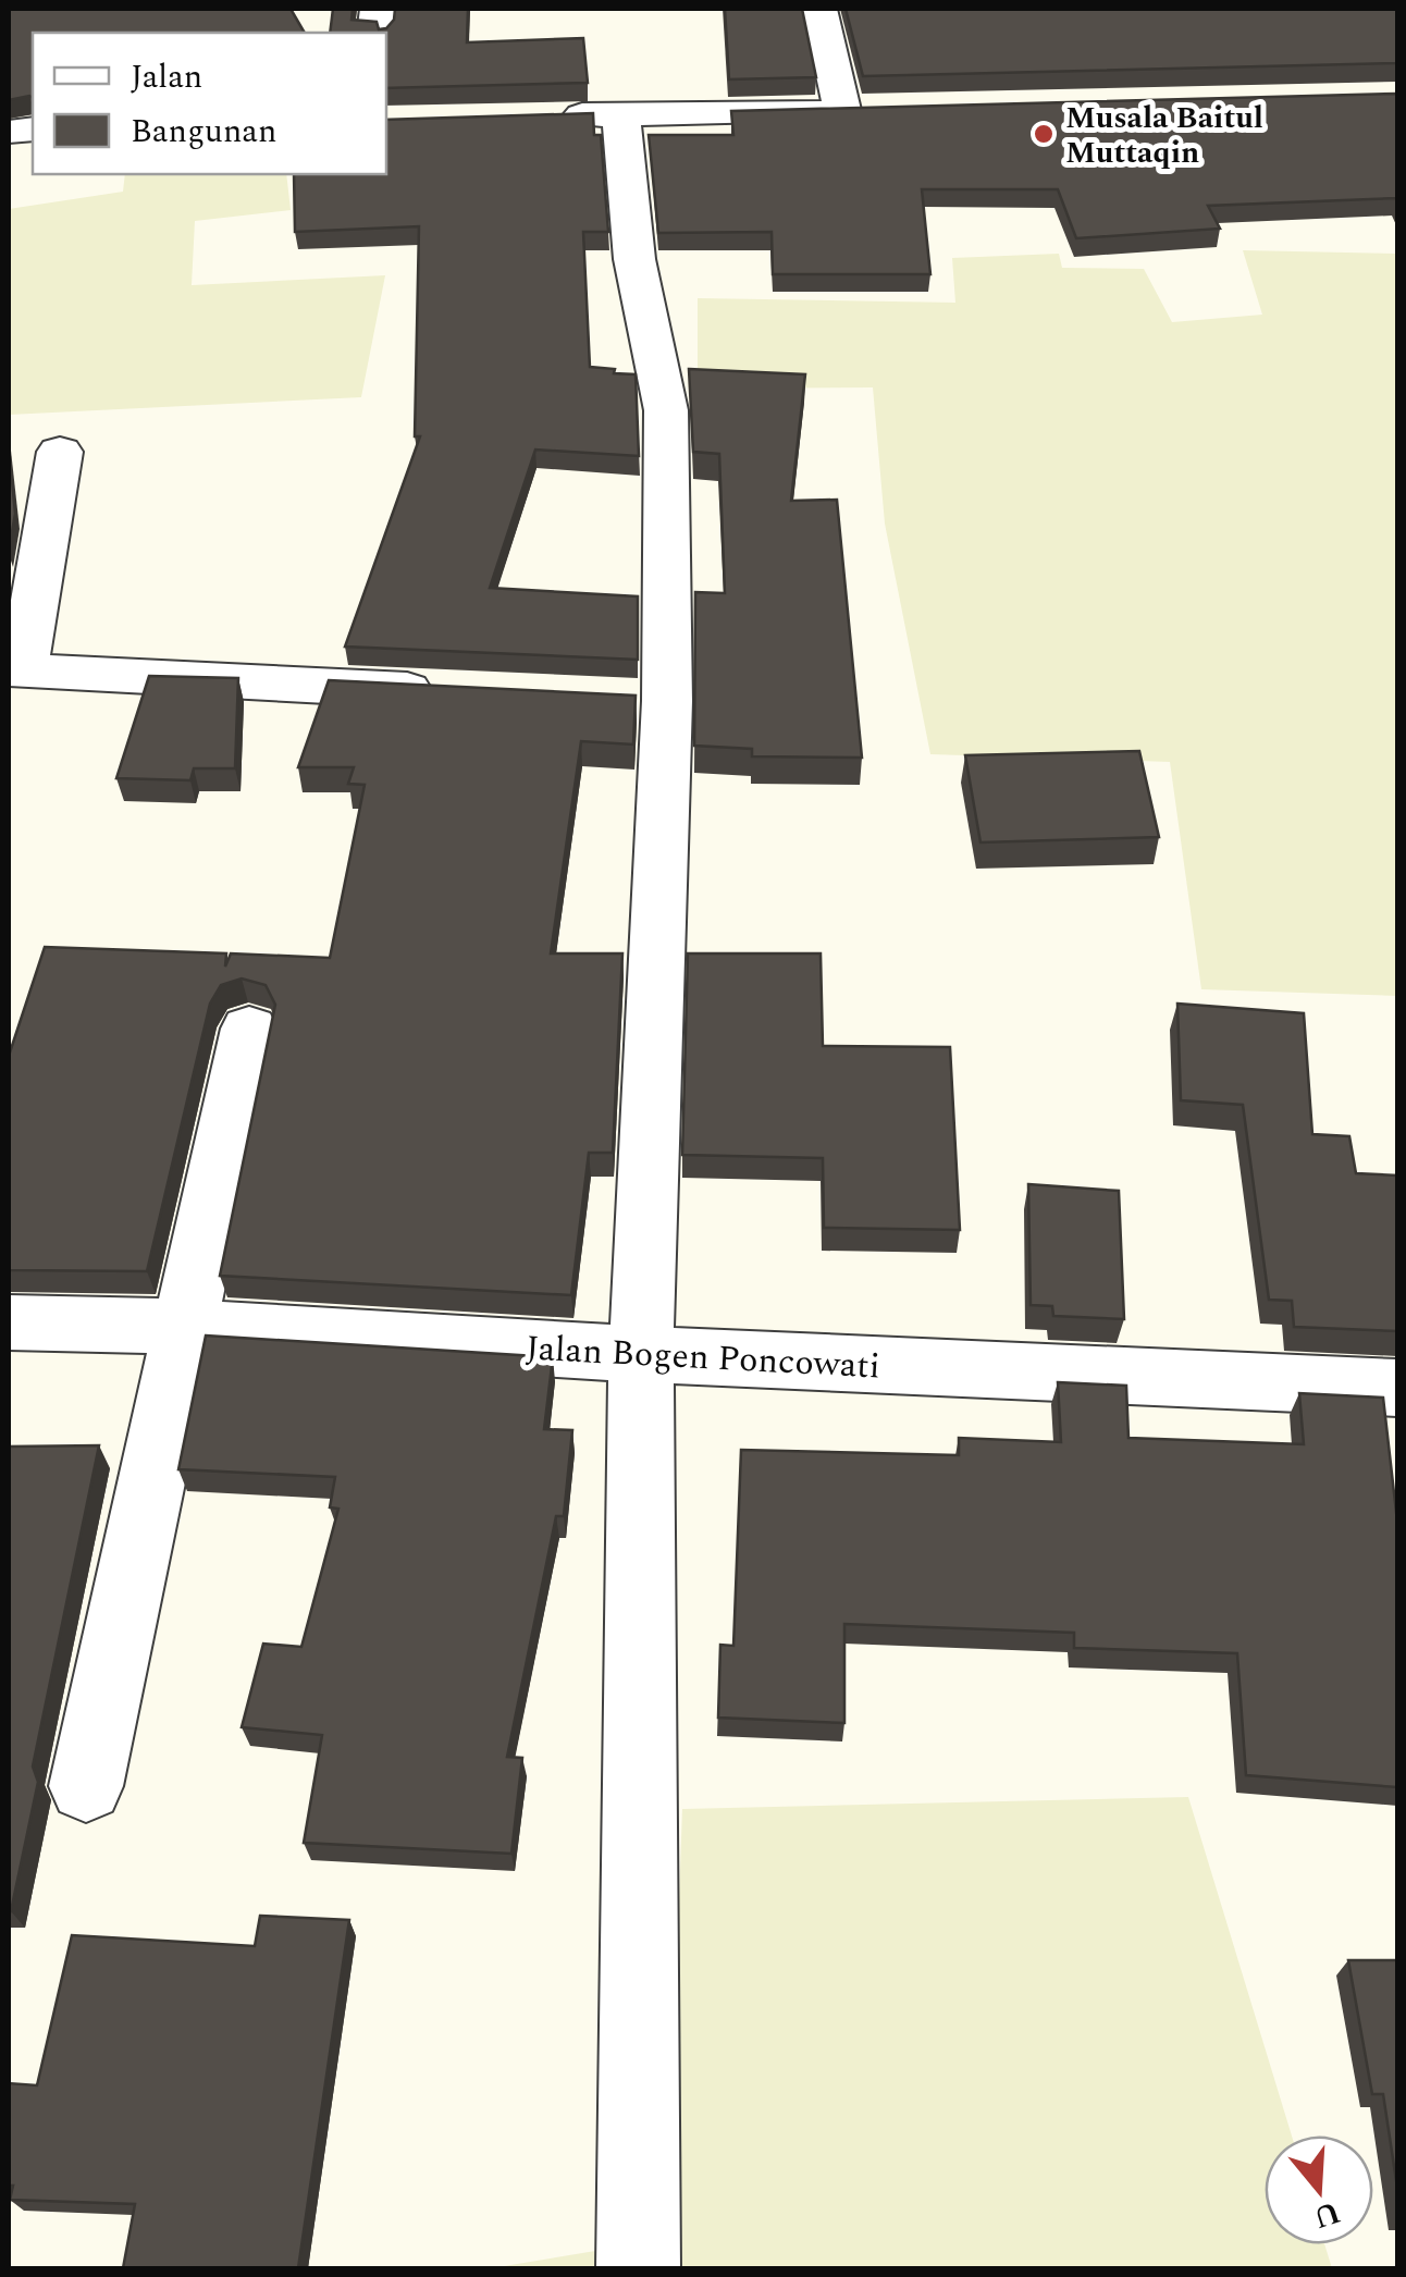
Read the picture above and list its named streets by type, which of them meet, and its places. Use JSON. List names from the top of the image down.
{
  "streets": {
    "street": ["Jalan Bogen Poncowati"]
  },
  "places": ["Musala Baitul Muttaqin"],
  "legend": ["Jalan", "Bangunan"],
  "north": "bottom"
}
